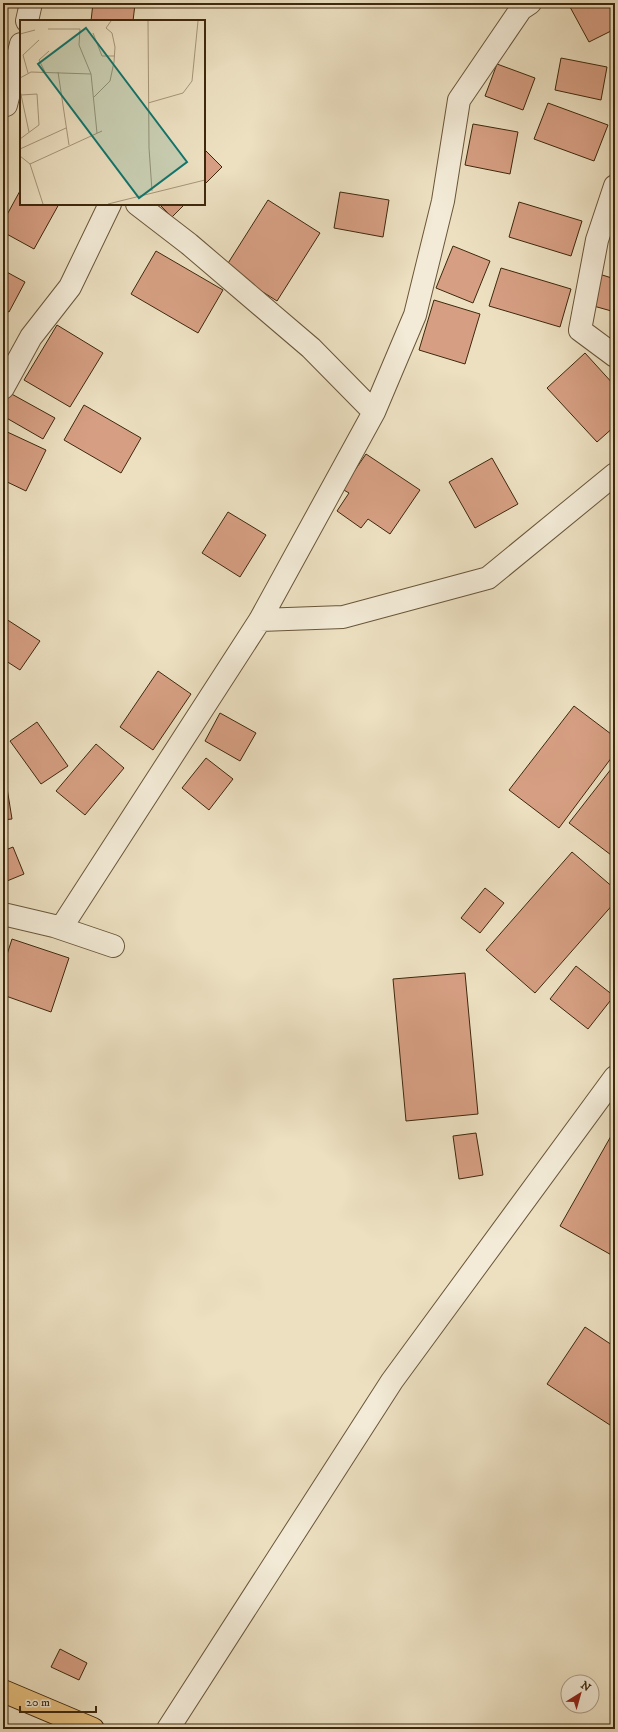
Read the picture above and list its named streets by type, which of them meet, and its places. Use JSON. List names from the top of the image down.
{
  "scale_bar": "20 m",
  "north": "top right"
}
